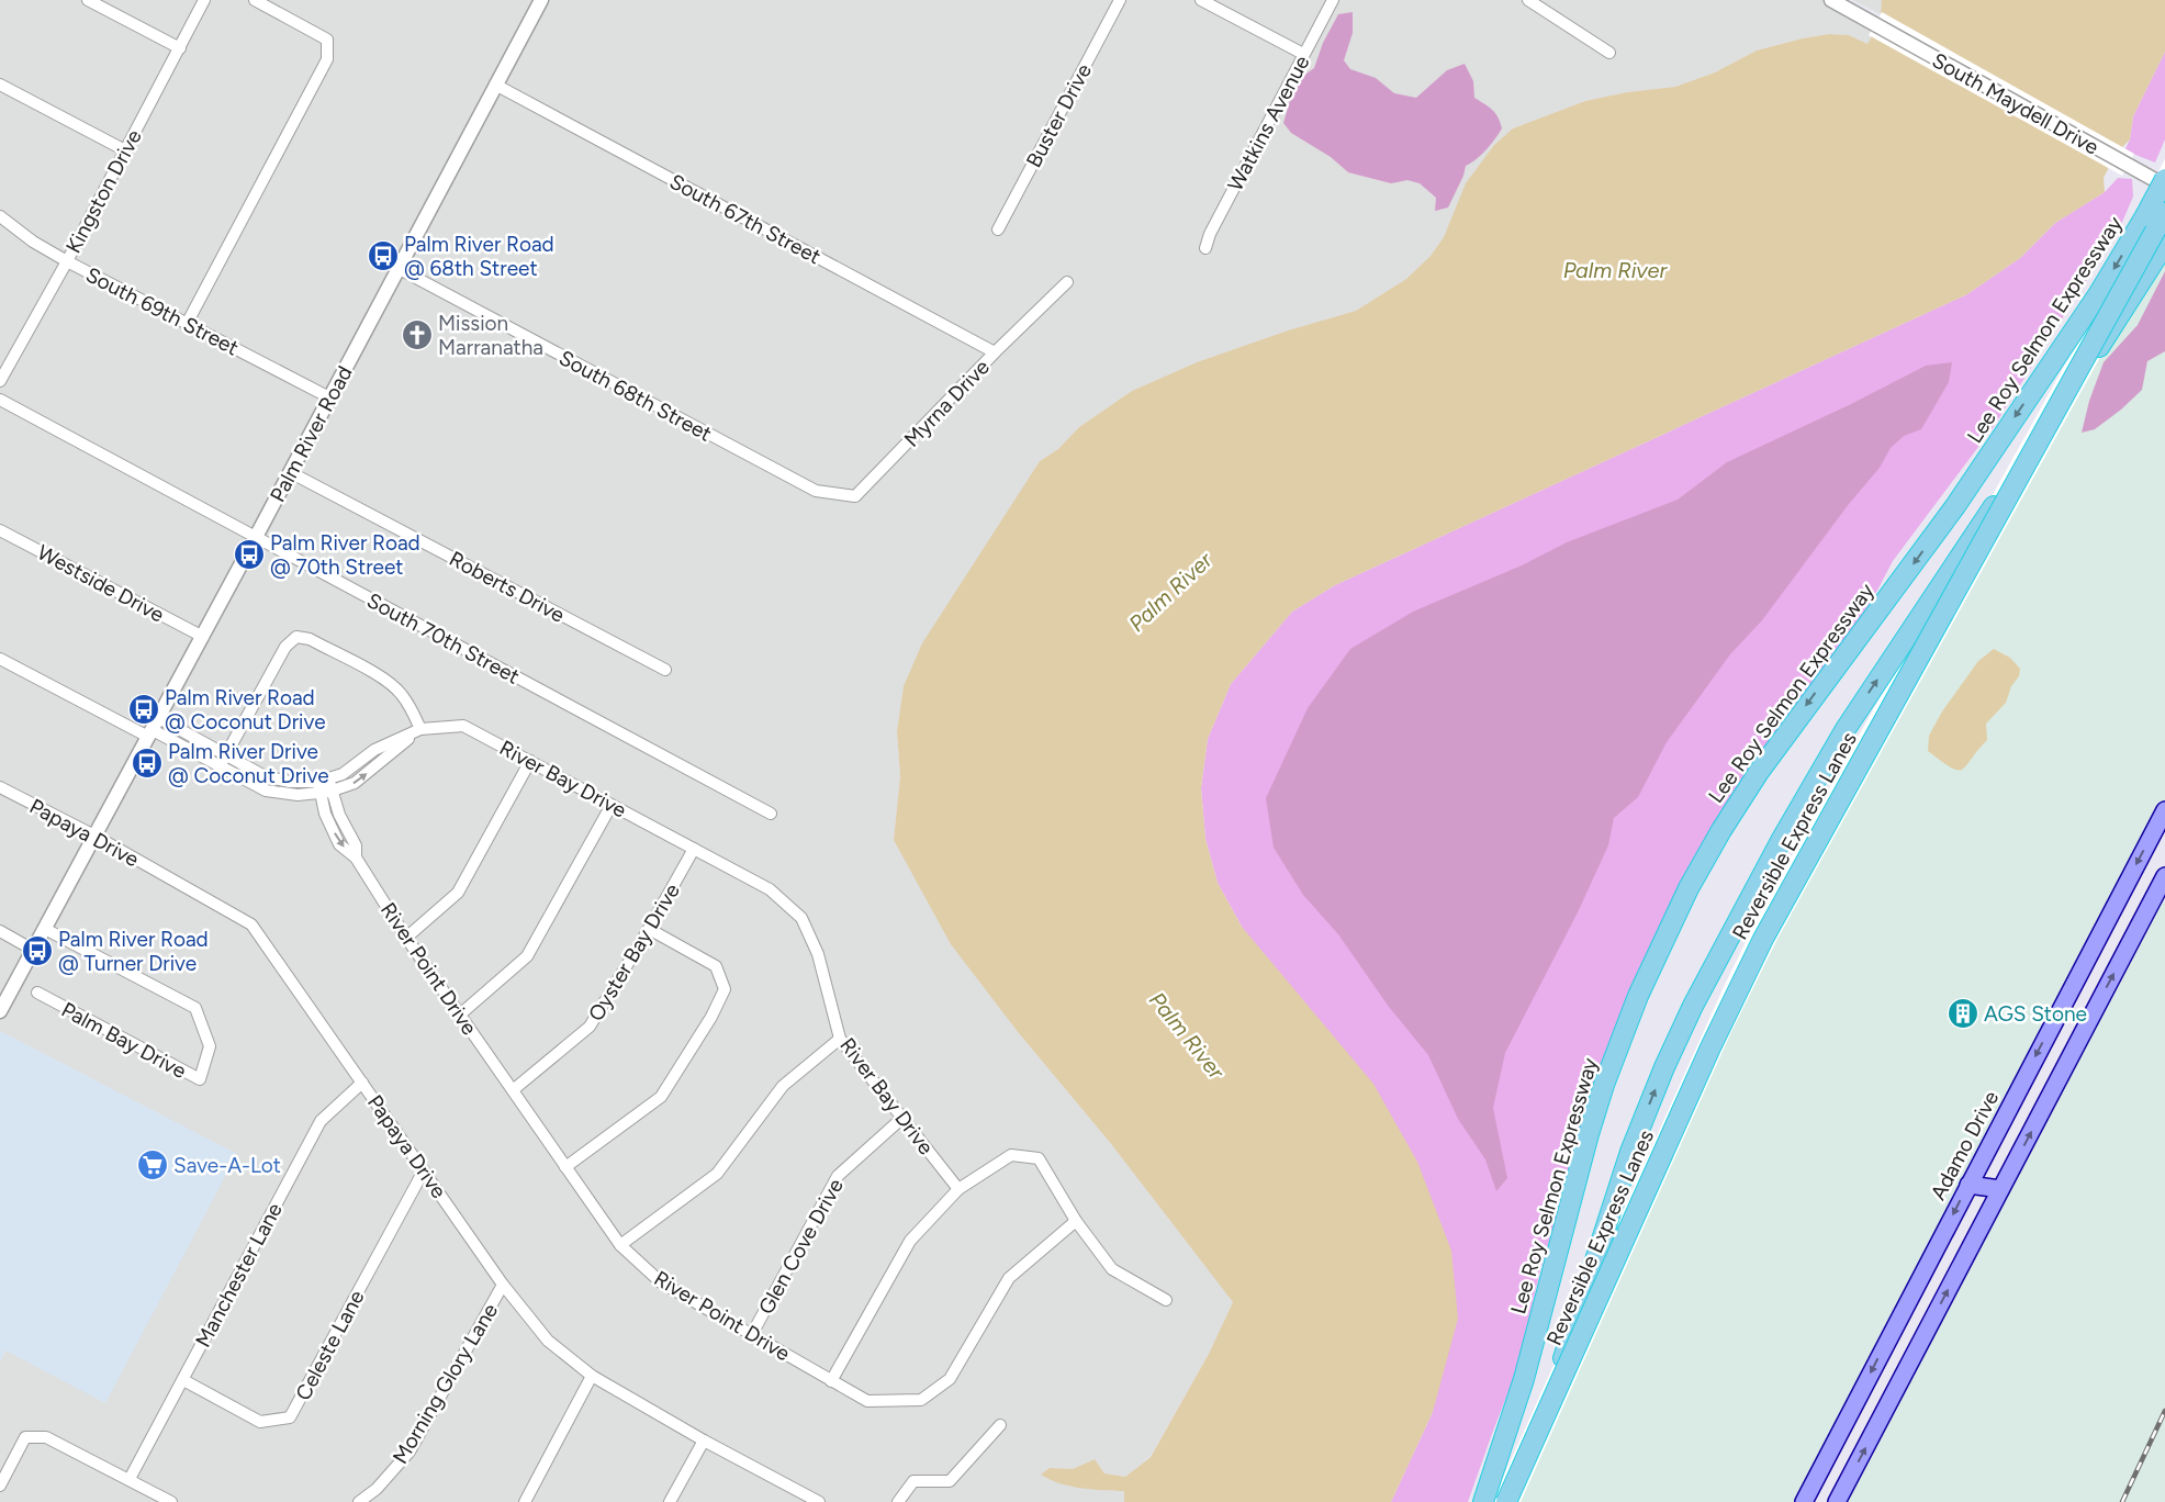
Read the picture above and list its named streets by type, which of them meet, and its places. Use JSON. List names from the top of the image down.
{
  "streets": {
    "highway": ["Lee Roy Selmon Expressway", "Reversible Express Lanes"],
    "main road": ["Adamo Drive"],
    "street": [
      "South Maydell Drive",
      "Buster Drive",
      "Watkins Avenue",
      "Kingston Drive",
      "South 67th Street",
      "South 69th Street",
      "South 68th Street",
      "Myrna Drive",
      "Palm River Road",
      "Westside Drive",
      "Roberts Drive",
      "South 70th Street",
      "River Bay Drive",
      "Papaya Drive",
      "Oyster Bay Drive",
      "River Point Drive",
      "Palm Bay Drive",
      "Glen Cove Drive",
      "Manchester Lane",
      "Celeste Lane",
      "Morning Glory Lane"
    ]
  },
  "crossings": [
    ["Kingston Drive", "South 69th Street"],
    ["South 67th Street", "Myrna Drive"],
    ["South 67th Street", "Palm River Road"],
    ["South 69th Street", "Palm River Road"],
    ["South 68th Street", "Myrna Drive"],
    ["South 68th Street", "Palm River Road"],
    ["Palm River Road", "Westside Drive"],
    ["Palm River Road", "Roberts Drive"],
    ["Palm River Road", "South 70th Street"],
    ["Palm River Road", "River Bay Drive"],
    ["Palm River Road", "Papaya Drive"],
    ["Palm River Road", "Palm Bay Drive"],
    ["River Bay Drive", "Oyster Bay Drive"],
    ["River Bay Drive", "River Point Drive"],
    ["River Bay Drive", "Glen Cove Drive"],
    ["Papaya Drive", "Manchester Lane"],
    ["Papaya Drive", "Celeste Lane"],
    ["Papaya Drive", "Morning Glory Lane"],
    ["Oyster Bay Drive", "River Point Drive"],
    ["River Point Drive", "Glen Cove Drive"],
    ["Manchester Lane", "Celeste Lane"]
  ],
  "water": ["Palm River"],
  "places": {
    "bus stop": [
      "Palm River Road @ 68th Street",
      "Palm River Road @ 70th Street",
      "Palm River Road @ Coconut Drive",
      "Palm River Drive @ Coconut Drive",
      "Palm River Road @ Turner Drive"
    ],
    "church": ["Mission Marranatha"],
    "building": ["AGS Stone"],
    "supermarket": ["Save-A-Lot"]
  }
}
